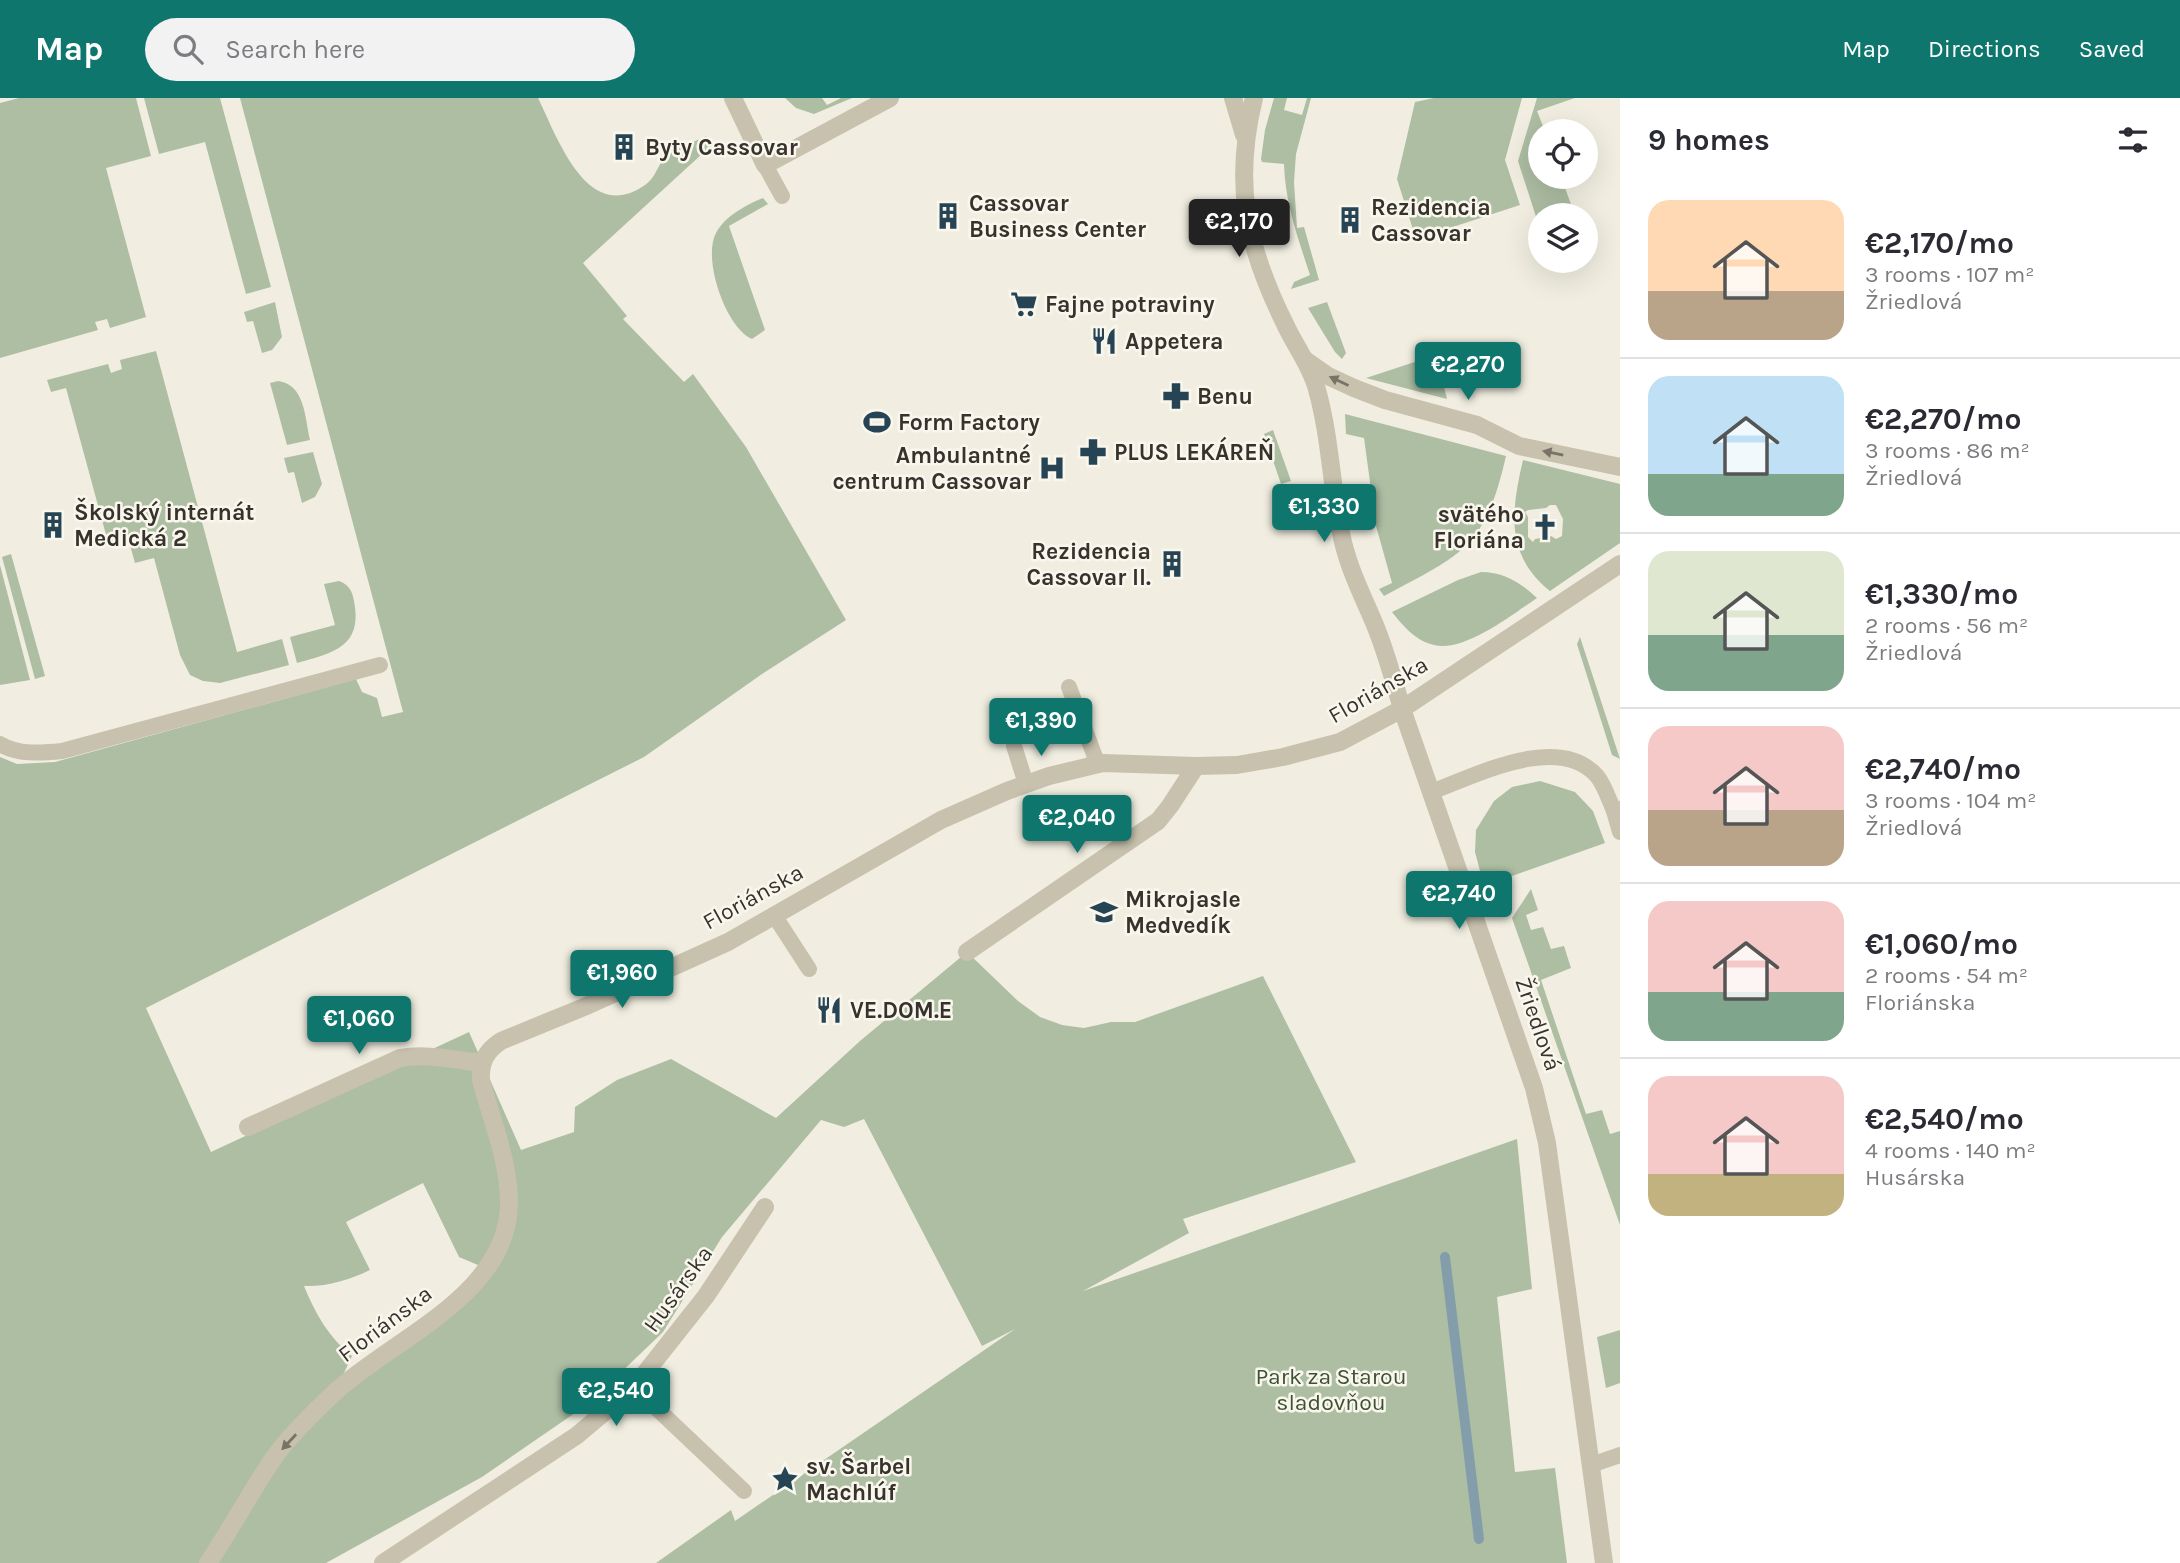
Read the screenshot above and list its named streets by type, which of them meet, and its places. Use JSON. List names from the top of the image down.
{
  "streets": {
    "street": ["Floriánska", "Žriedlová", "Husárska"]
  },
  "crossings": [
    ["Floriánska", "Žriedlová"]
  ],
  "parks": ["Park za Starou sladovňou"],
  "places": {
    "building": [
      "Byty Cassovar",
      "Cassovar Business Center",
      "Rezidencia Cassovar",
      "Školský internát Medická 2",
      "Rezidencia Cassovar II."
    ],
    "supermarket": ["Fajne potraviny"],
    "restaurant": ["Appetera", "VE.DOM.E"],
    "pharmacy": ["Benu", "PLUS LEKÁREŇ"],
    "sports": ["Form Factory"],
    "hospital": ["Ambulantné centrum Cassovar"],
    "church": ["svätého Floriána"],
    "school or university": ["Mikrojasle Medvedík"],
    "place": ["sv. Šarbel Machlúf"]
  },
  "page": {
    "header": "Map",
    "search": "Search here",
    "nav": ["Map", "Directions", "Saved"],
    "heading": "9 homes",
    "list": [
      {
        "name": "€2,170/mo",
        "note": "3 rooms · 107 m² · Žriedlová"
      },
      {
        "name": "€2,270/mo",
        "note": "3 rooms · 86 m² · Žriedlová"
      },
      {
        "name": "€1,330/mo",
        "note": "2 rooms · 56 m² · Žriedlová"
      },
      {
        "name": "€2,740/mo",
        "note": "3 rooms · 104 m² · Žriedlová"
      },
      {
        "name": "€1,060/mo",
        "note": "2 rooms · 54 m² · Floriánska"
      },
      {
        "name": "€2,540/mo",
        "note": "4 rooms · 140 m² · Husárska"
      }
    ],
    "price": [
      "€2,170",
      "€2,270",
      "€1,330",
      "€1,390",
      "€2,040",
      "€2,740",
      "€1,960",
      "€1,060",
      "€2,540"
    ]
  }
}
